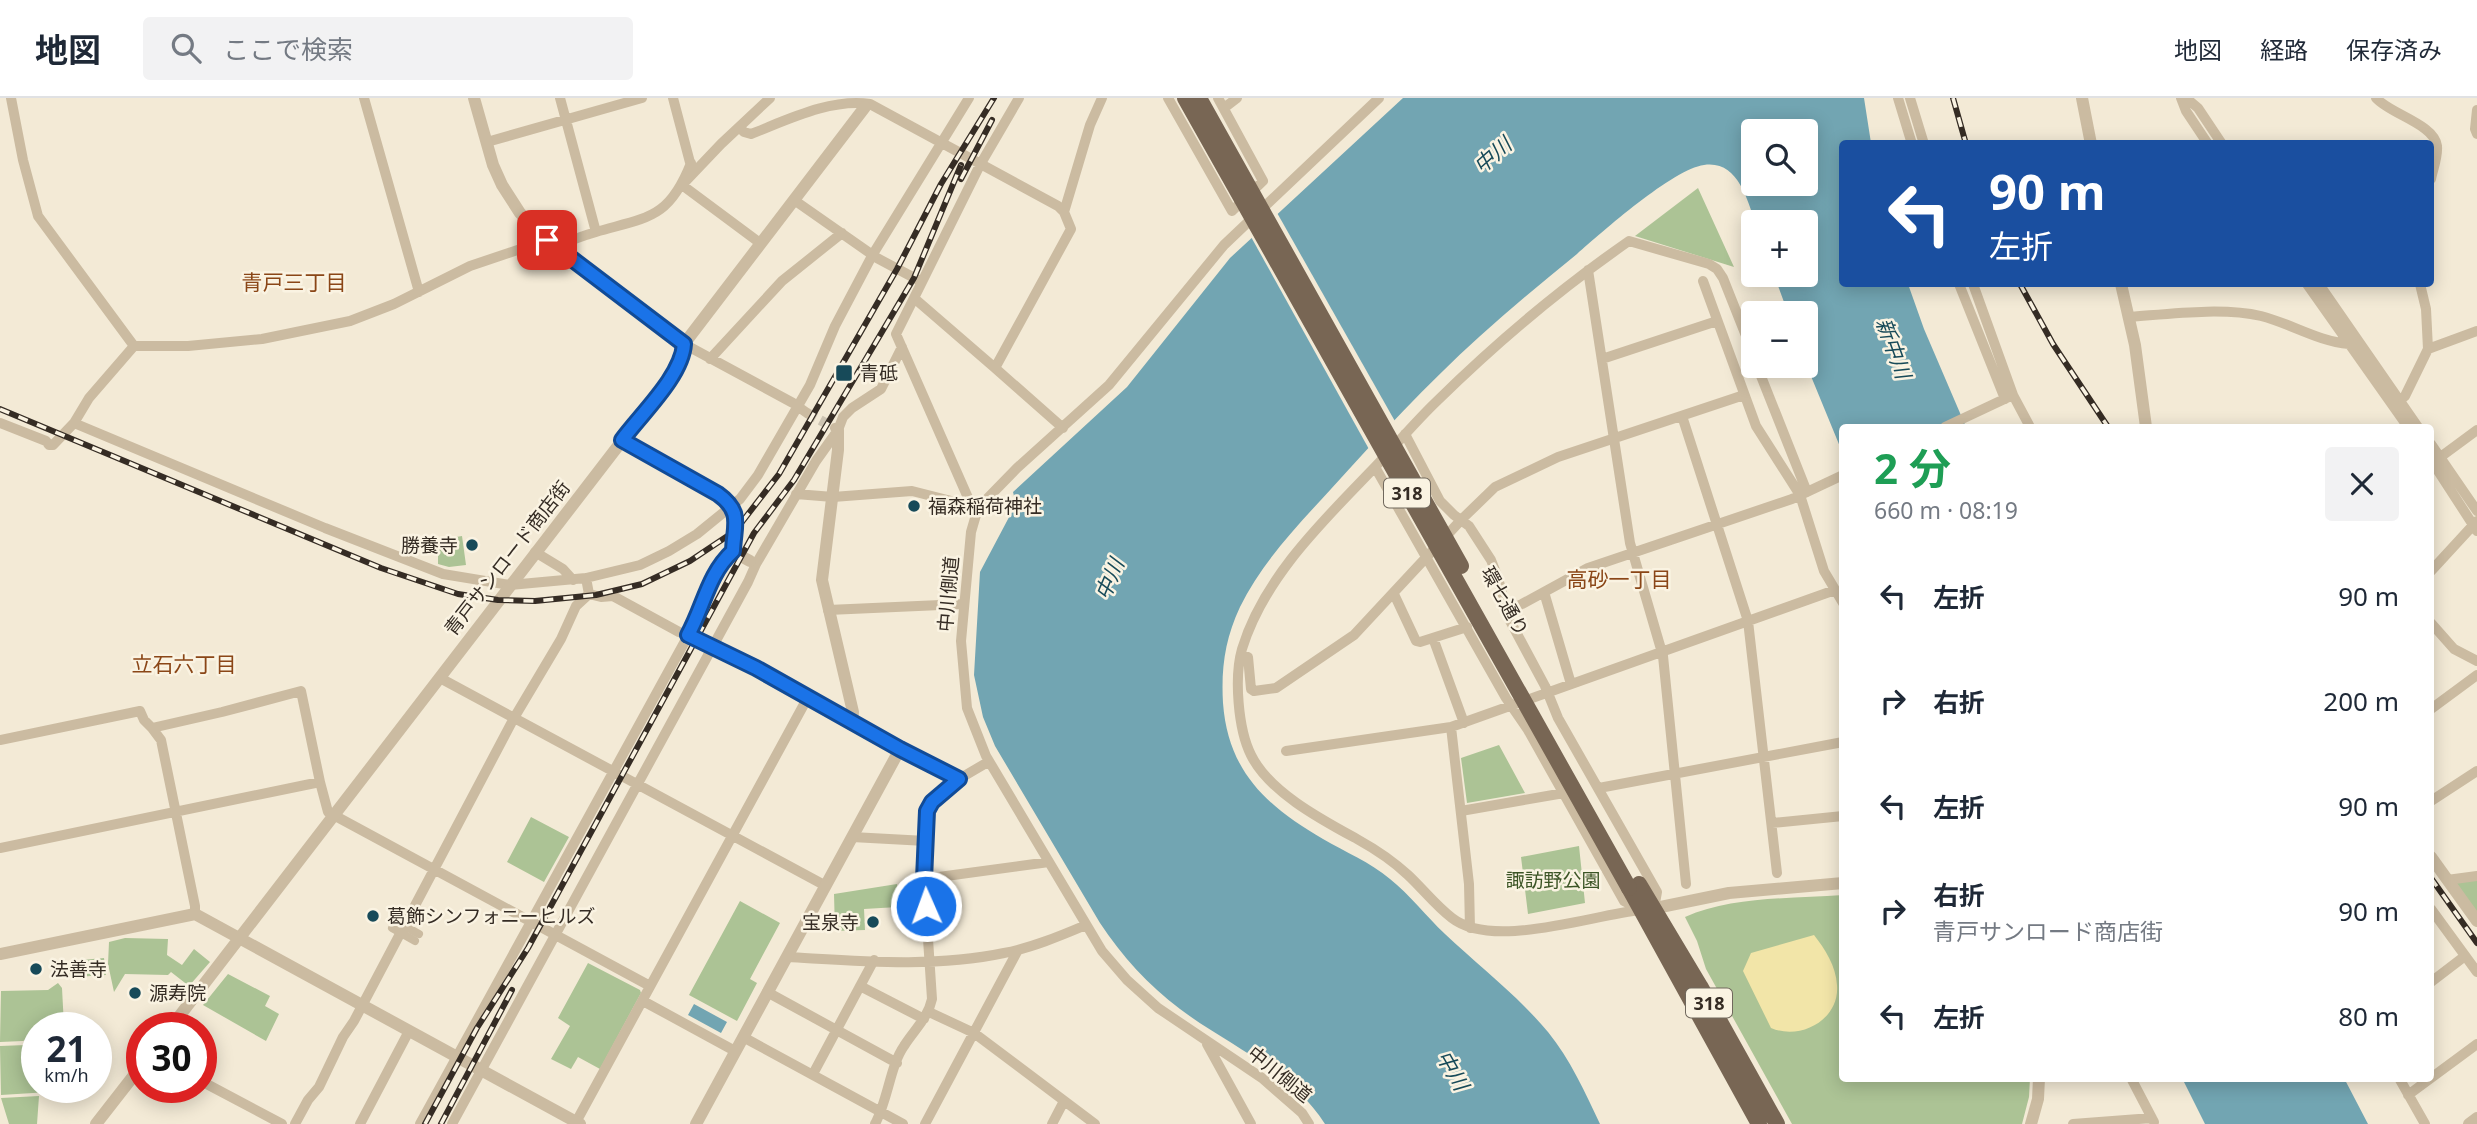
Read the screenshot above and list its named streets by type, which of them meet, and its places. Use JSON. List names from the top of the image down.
{
  "streets": {
    "main road": ["318", "環七通り"],
    "street": ["青戸サンロード商店街", "中川側道"]
  },
  "districts": ["青戸三丁目", "高砂一丁目", "立石六丁目"],
  "water": ["中川", "新中川"],
  "parks": ["諏訪野公園"],
  "places": {
    "transit": ["青砥"],
    "other": [
      "福森稲荷神社",
      "勝養寺",
      "葛飾シンフォニーヒルズ",
      "宝泉寺",
      "法善寺",
      "源寿院"
    ]
  },
  "page": {
    "header": "地図",
    "search": "ここで検索",
    "nav": ["地図", "経路", "保存済み"],
    "map_buttons": ["+", "−"],
    "turn": ["90 m", "左折"],
    "heading": ["2 分", "660 m · 08:19"],
    "list": [
      {
        "name": "左折",
        "value": "90 m"
      },
      {
        "name": "右折",
        "value": "200 m"
      },
      {
        "name": "左折",
        "value": "90 m"
      },
      {
        "name": "右折",
        "note": "青戸サンロード商店街",
        "value": "90 m"
      },
      {
        "name": "左折",
        "value": "80 m"
      }
    ],
    "speed": "21 km/h",
    "limit": "30"
  }
}
